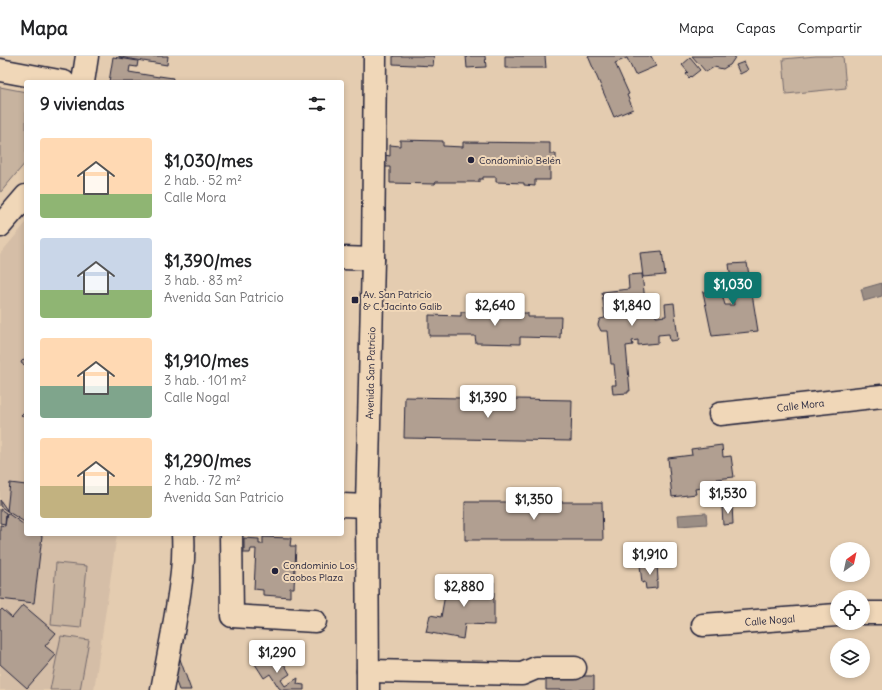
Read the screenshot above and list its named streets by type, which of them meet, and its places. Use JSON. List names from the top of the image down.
{
  "streets": {
    "street": ["Avenida San Patricio", "Calle Mora", "Calle Nogal"]
  },
  "places": {
    "other": ["Condominio Belén", "Condominio Los Caobos Plaza"],
    "transit": ["Av. San Patricio & C. Jacinto Galib"]
  },
  "north": "top right",
  "page": {
    "header": "Mapa",
    "nav": ["Mapa", "Capas", "Compartir"],
    "heading": "9 viviendas",
    "list": [
      {
        "name": "$1,030/mes",
        "note": "2 hab. · 52 m² · Calle Mora"
      },
      {
        "name": "$1,390/mes",
        "note": "3 hab. · 83 m² · Avenida San Patricio"
      },
      {
        "name": "$1,910/mes",
        "note": "3 hab. · 101 m² · Calle Nogal"
      },
      {
        "name": "$1,290/mes",
        "note": "2 hab. · 72 m² · Avenida San Patricio"
      }
    ],
    "price": [
      "$1,030",
      "$2,640",
      "$1,840",
      "$1,390",
      "$1,530",
      "$1,350",
      "$1,910",
      "$2,880",
      "$1,290"
    ]
  }
}
